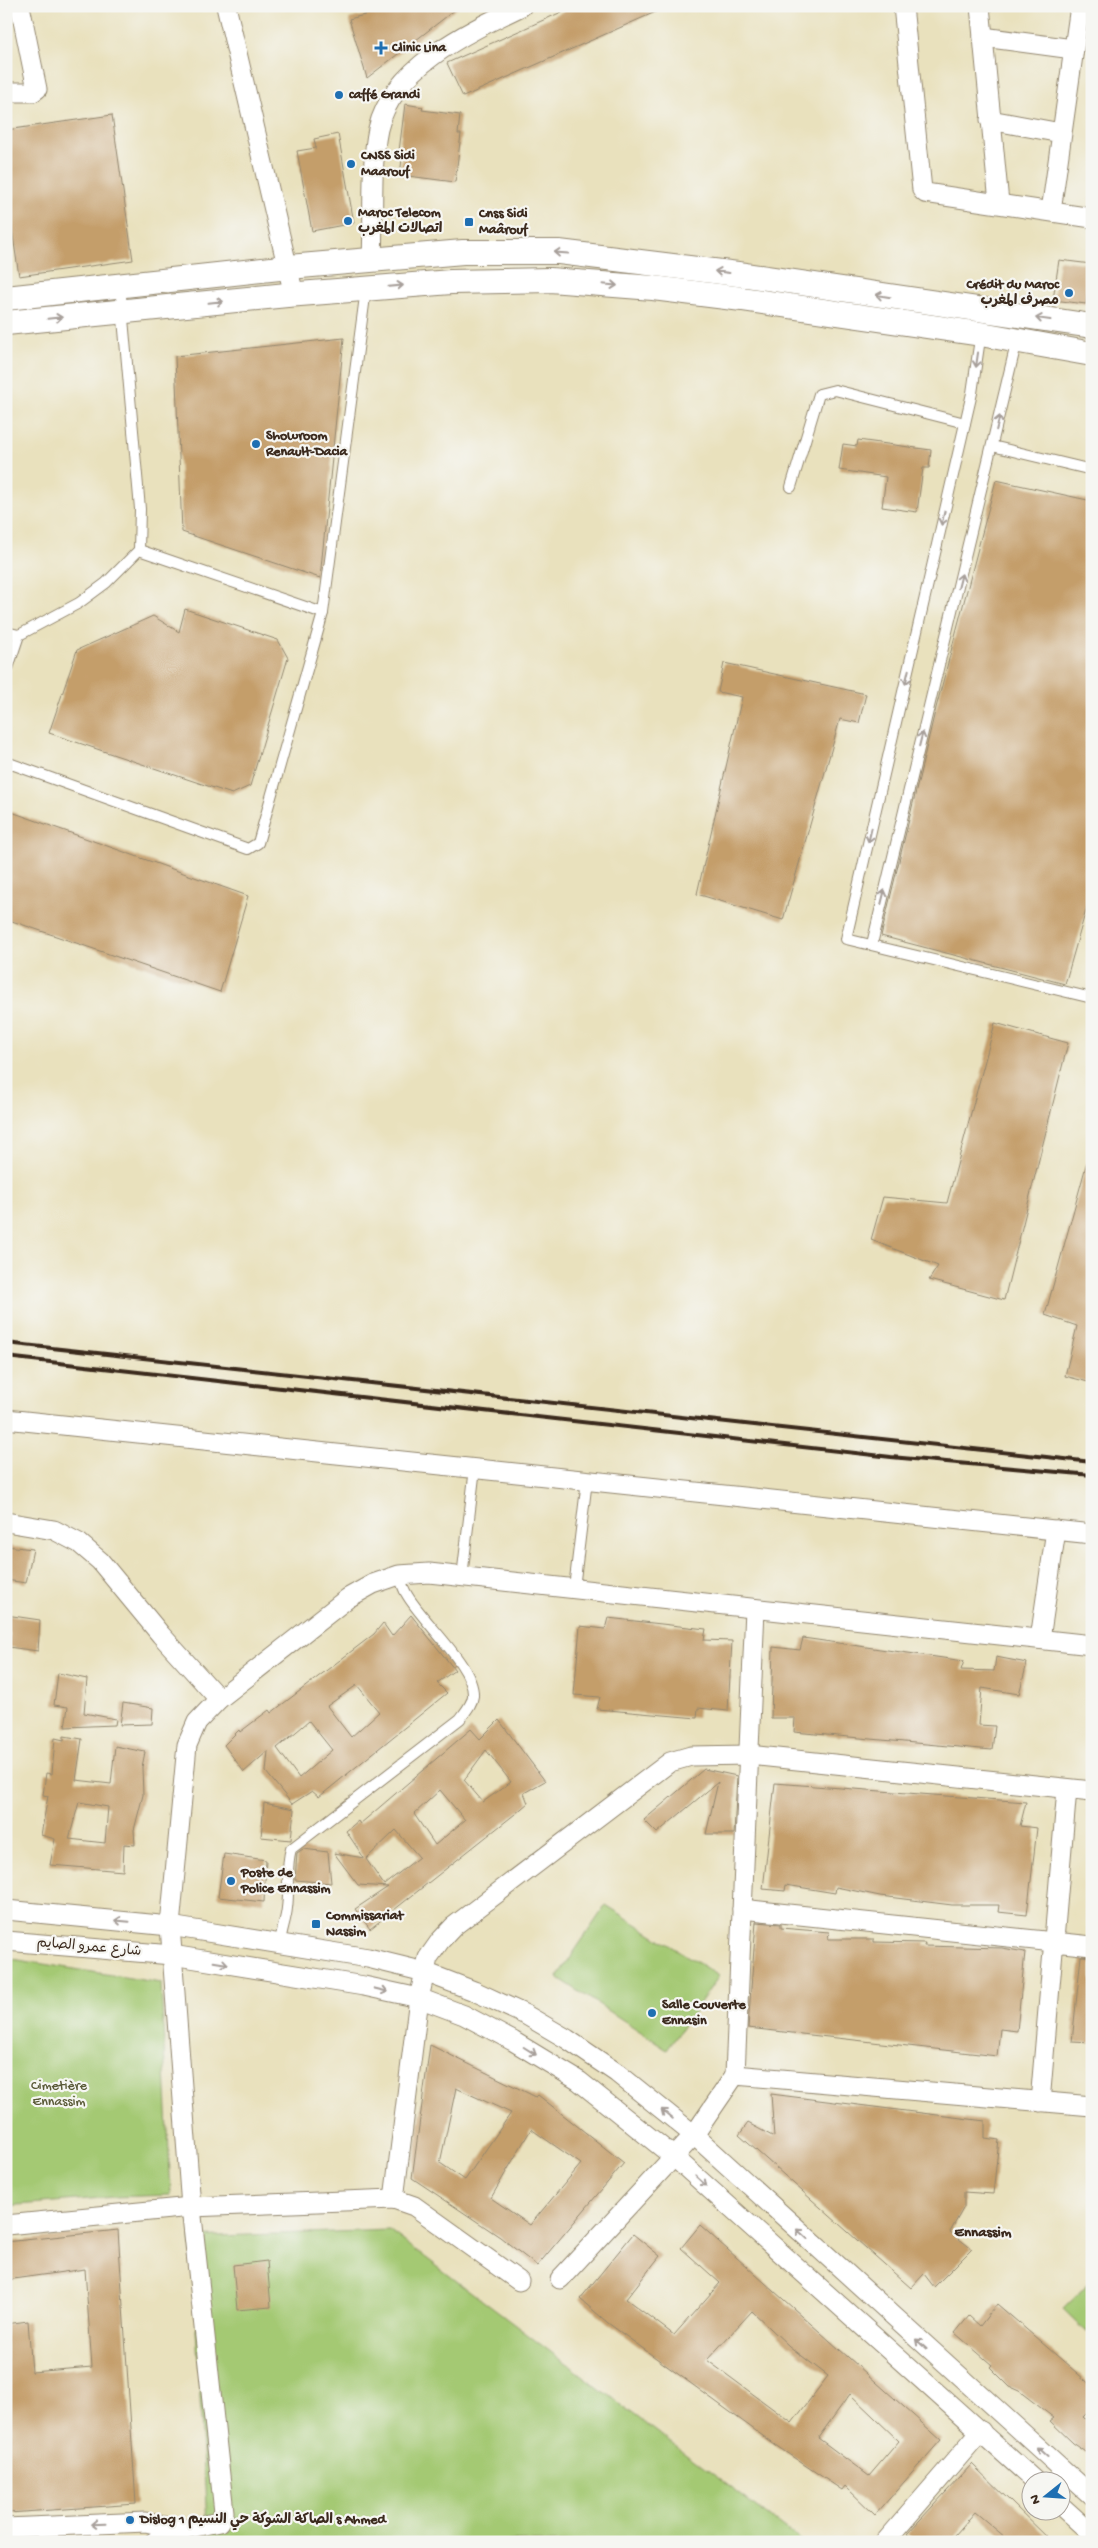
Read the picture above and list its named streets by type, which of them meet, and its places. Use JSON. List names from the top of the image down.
{
  "streets": {
    "street": ["شارع عمرو الصايم"]
  },
  "districts": ["Ennassim"],
  "parks": ["Cimetière Ennassim"],
  "places": {
    "health": ["Clinic Lina"],
    "other": [
      "caffé Grandi",
      "CNSS Sidi Maarouf",
      "Maroc Telecom اتصالات المغرب",
      "Crédit du Maroc مصرف المغرب",
      "Showroom Renault-Dacia",
      "Poste de Police Ennassim",
      "Salle Couverte Ennasin",
      "Dislog الصاكة الشوكة حي النسيم 1 s Ahmed"
    ],
    "transit": ["Cnss Sidi Maârouf", "Commissariat Nassim"]
  },
  "north": "left"
}
